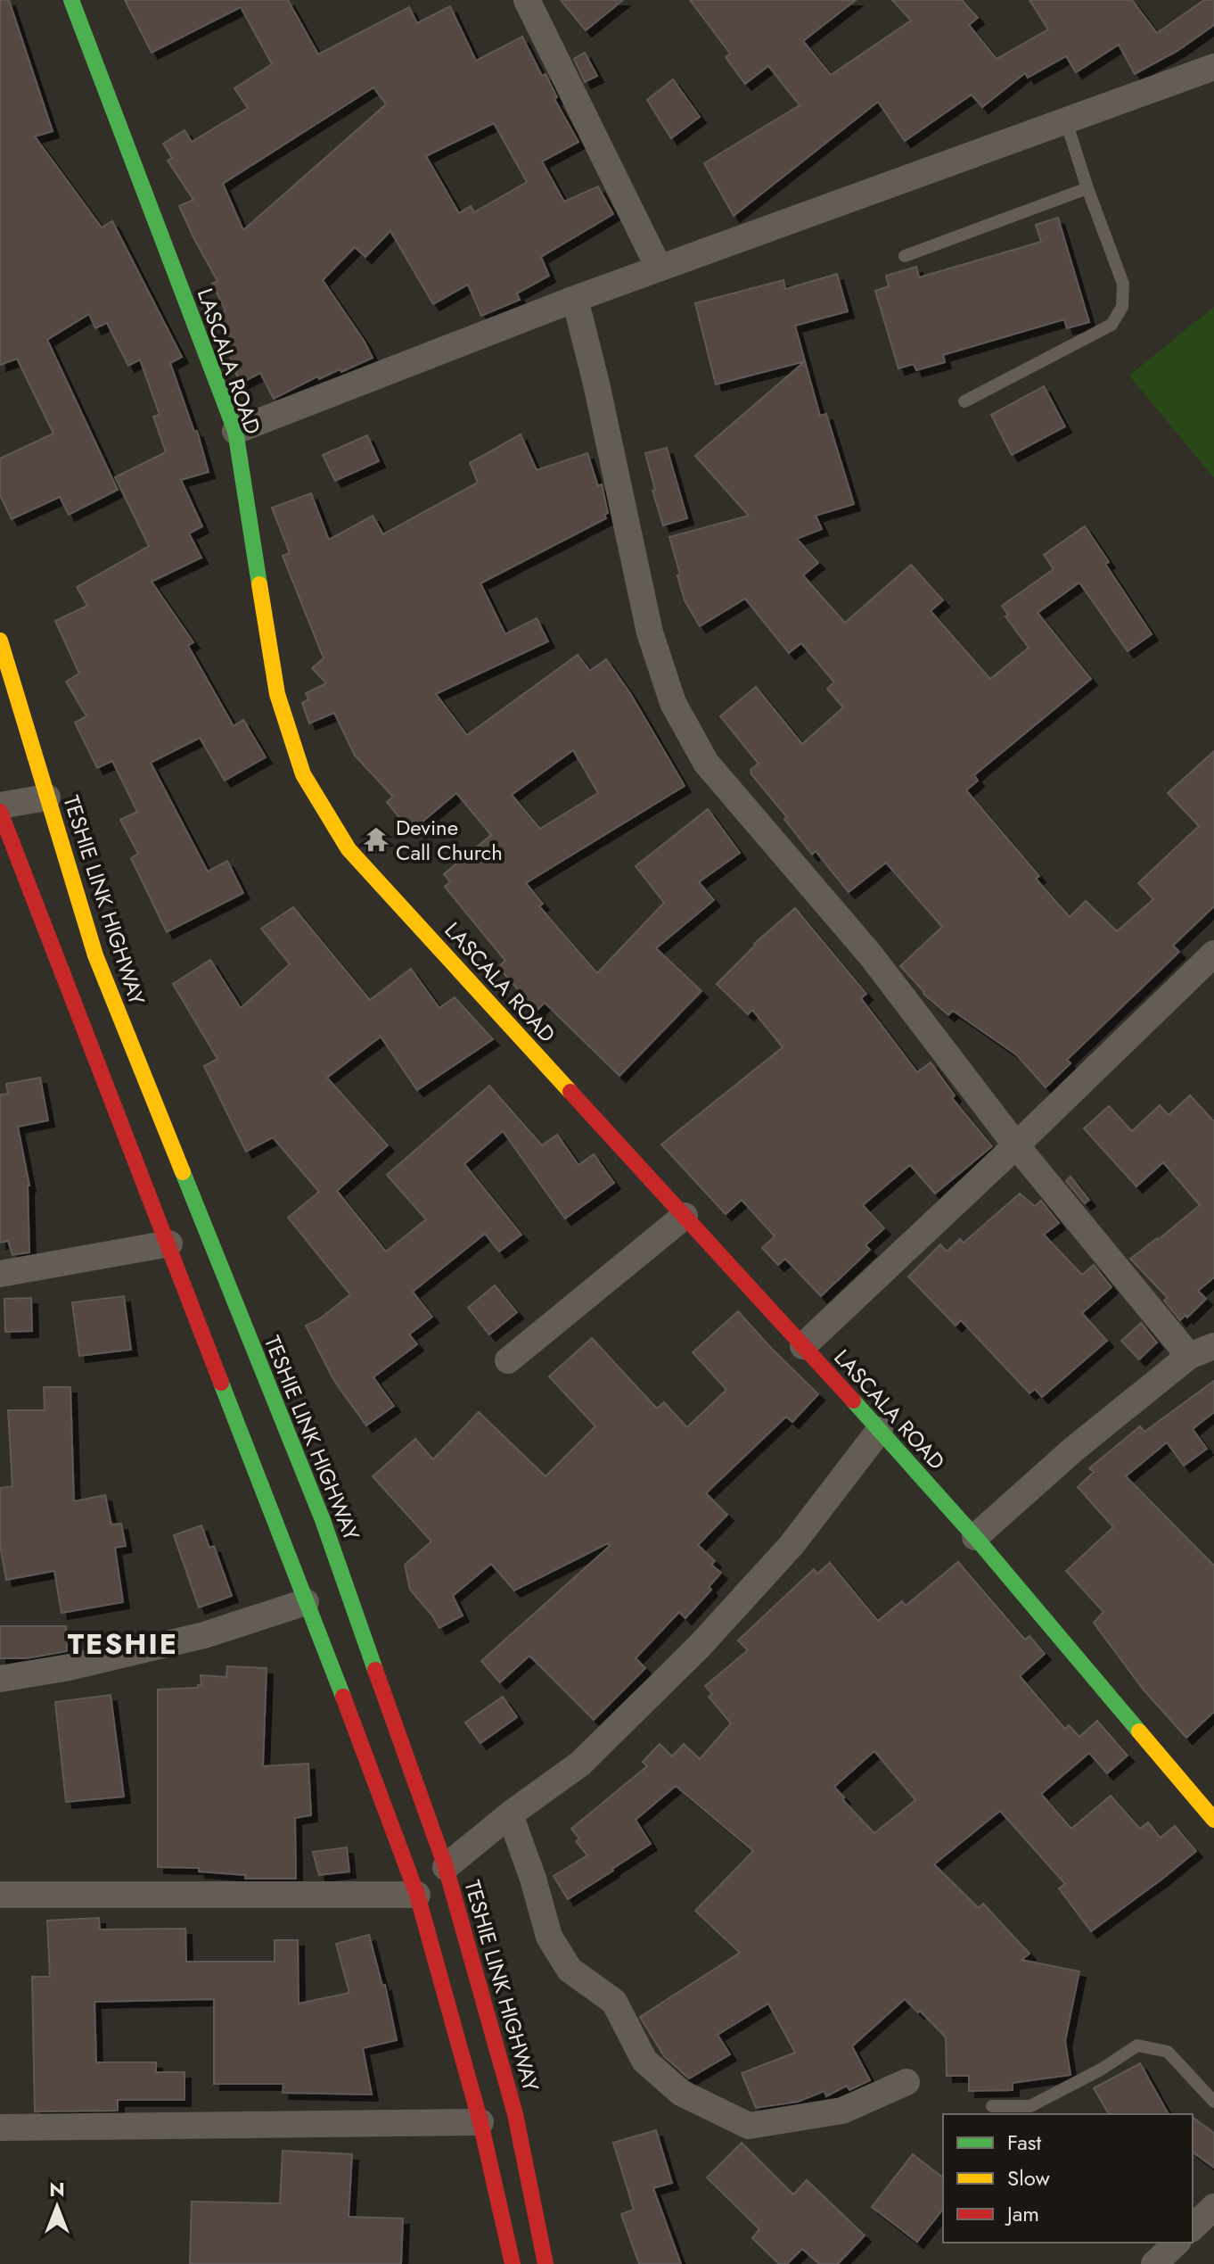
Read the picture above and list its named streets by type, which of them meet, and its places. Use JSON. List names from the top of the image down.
{
  "streets": {
    "main road": ["LASCALA ROAD", "TESHIE LINK HIGHWAY"]
  },
  "districts": ["TESHIE"],
  "places": {
    "temple": ["Devine Call Church"]
  },
  "legend": ["Fast", "Slow", "Jam"],
  "north": "top"
}
